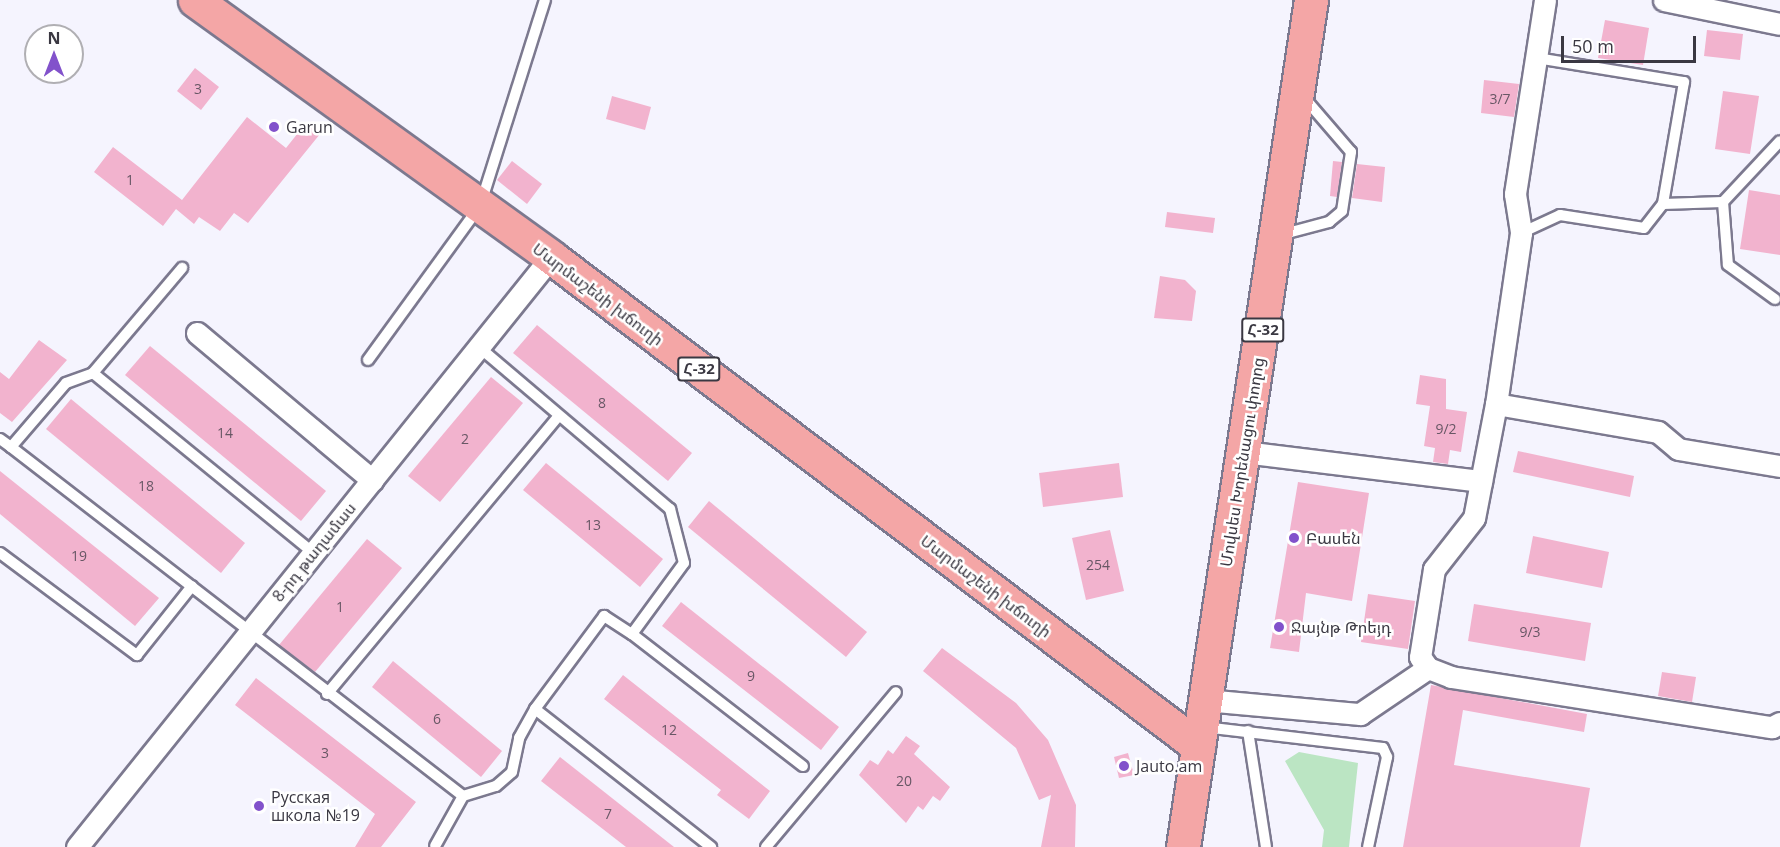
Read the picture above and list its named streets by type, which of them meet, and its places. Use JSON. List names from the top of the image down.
{
  "streets": {
    "main road": ["Մարմաշենի խճուղի", "Հ-32", "Մովսես Խորենացու փողոց"],
    "street": ["8-րդ թաղամաս"]
  },
  "crossings": [
    ["Մարմաշենի խճուղի", "Մովսես Խորենացու փողոց"],
    ["Մարմաշենի խճուղի", "8-րդ թաղամաս"]
  ],
  "places": [
    "Garun",
    "Բասեն",
    "Ջայնթ Թրեյդ",
    "Jauto.am",
    "Русская школа №19"
  ],
  "house_numbers": [
    "3",
    "3/7",
    "1",
    "8",
    "9/2",
    "14",
    "2",
    "18",
    "13",
    "19",
    "254",
    "1",
    "9/3",
    "9",
    "6",
    "12",
    "3",
    "20",
    "7"
  ],
  "scale_bar": "50 m",
  "north": "top"
}
